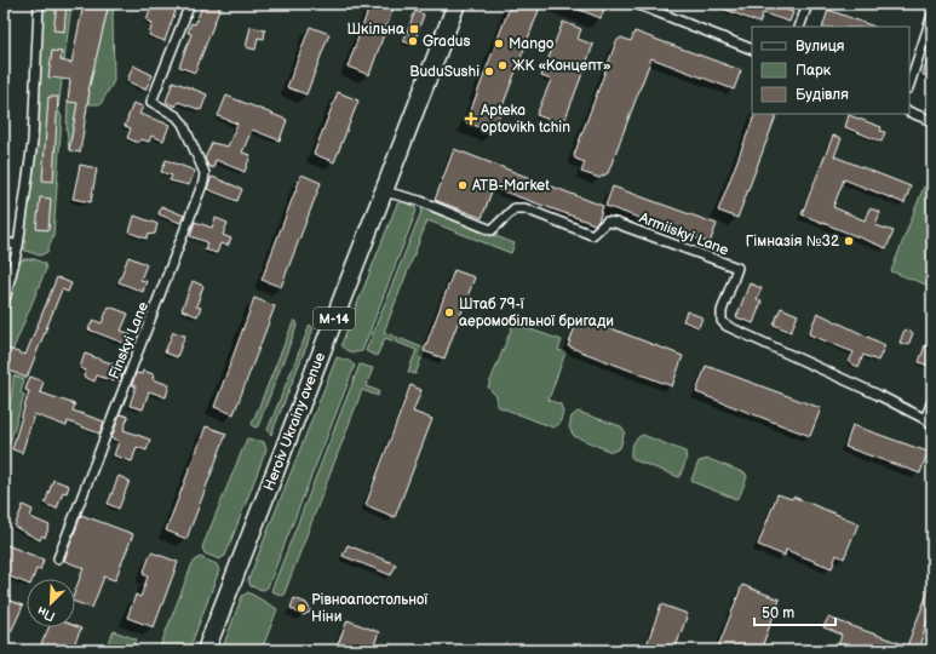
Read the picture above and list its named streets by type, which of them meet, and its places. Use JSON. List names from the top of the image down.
{
  "streets": {
    "highway": ["М-14", "Heroiv Ukrainy avenue"],
    "street": ["Armiiskyi Lane", "Finskyi Lane"]
  },
  "crossings": [
    ["Armiiskyi Lane", "Heroiv Ukrainy avenue"]
  ],
  "places": {
    "transit": ["Шкільна"],
    "other": [
      "Gradus",
      "Mango",
      "ЖК «Концепт»",
      "BuduSushi",
      "ATB-Market",
      "Гімназія №32",
      "Штаб 79-ї аеромобільної бригади",
      "Рівноапостольної Ніни"
    ],
    "health": ["Apteka optovikh tchin"]
  },
  "legend": ["Вулиця", "Парк", "Будівля"],
  "scale_bar": "50 m",
  "north": "bottom left"
}
